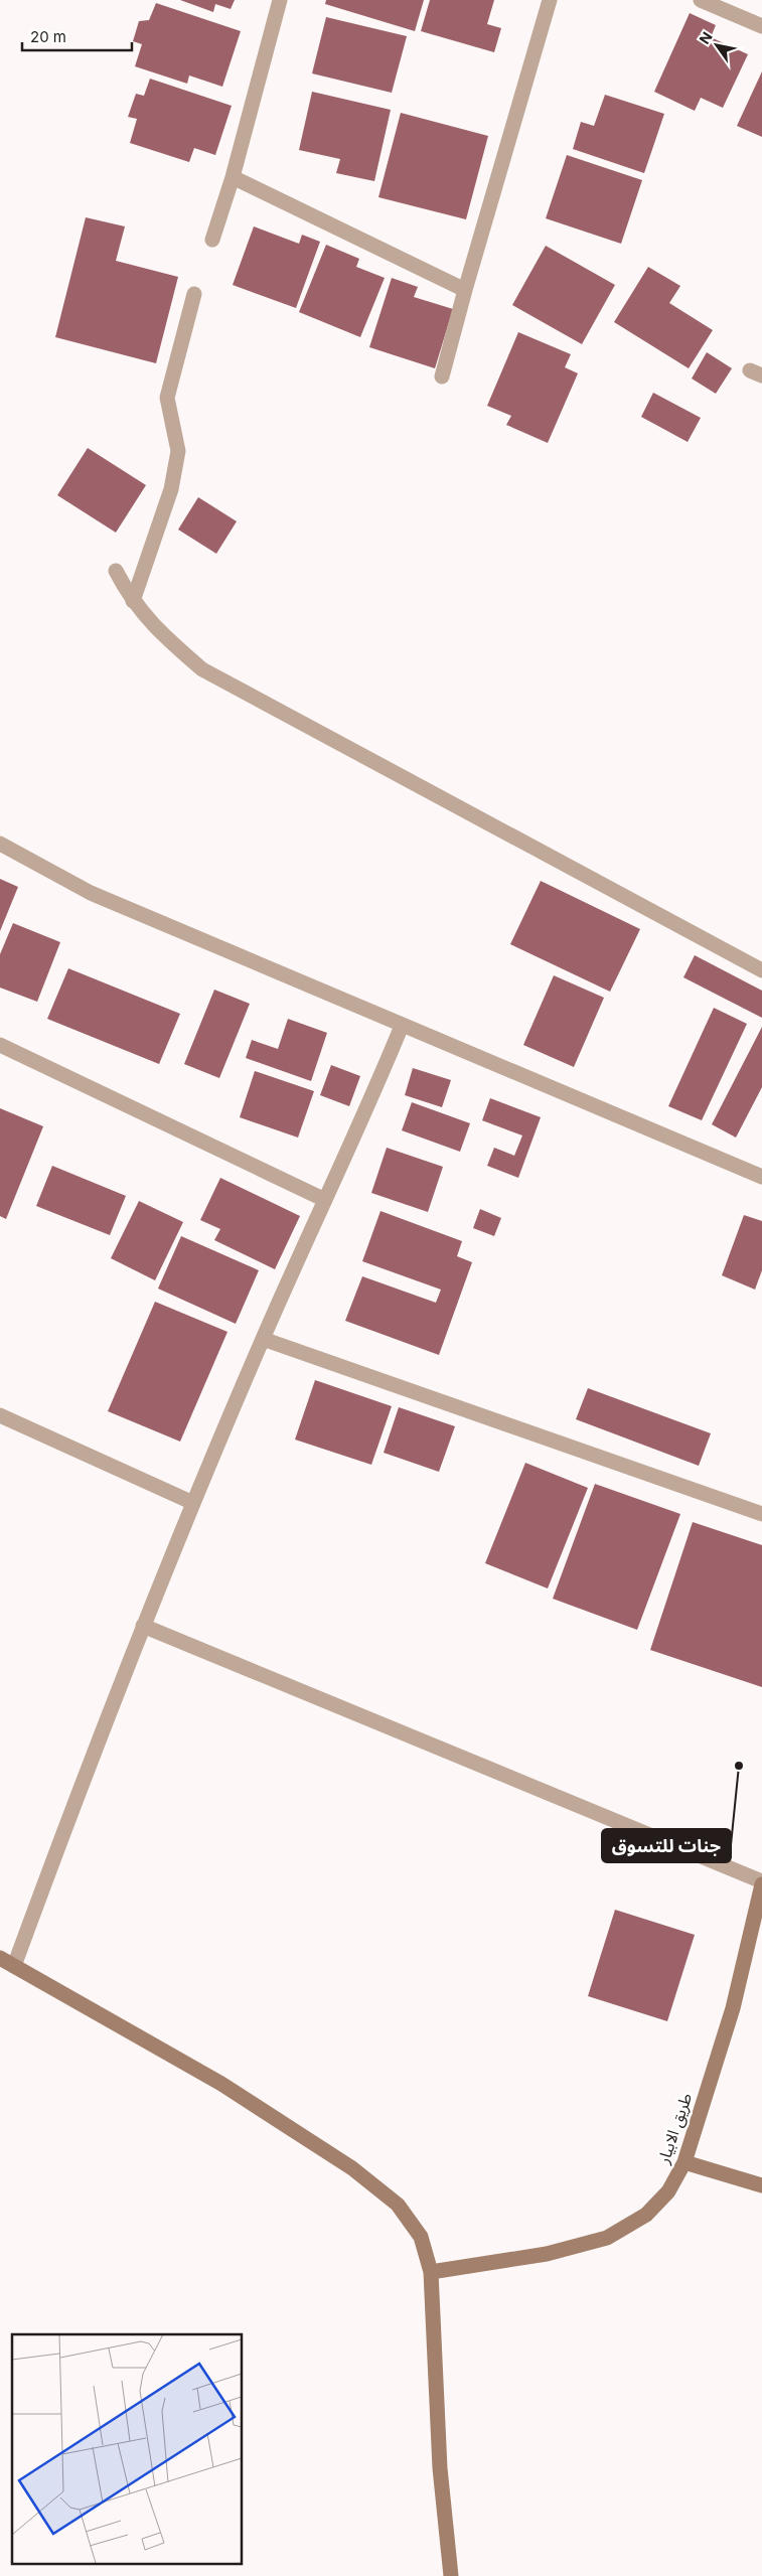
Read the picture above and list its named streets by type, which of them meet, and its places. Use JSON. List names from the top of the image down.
{
  "streets": {
    "main road": ["طريق الابيار"]
  },
  "places": ["جنات للتسوق"],
  "scale_bar": "20 m",
  "north": "top left"
}
